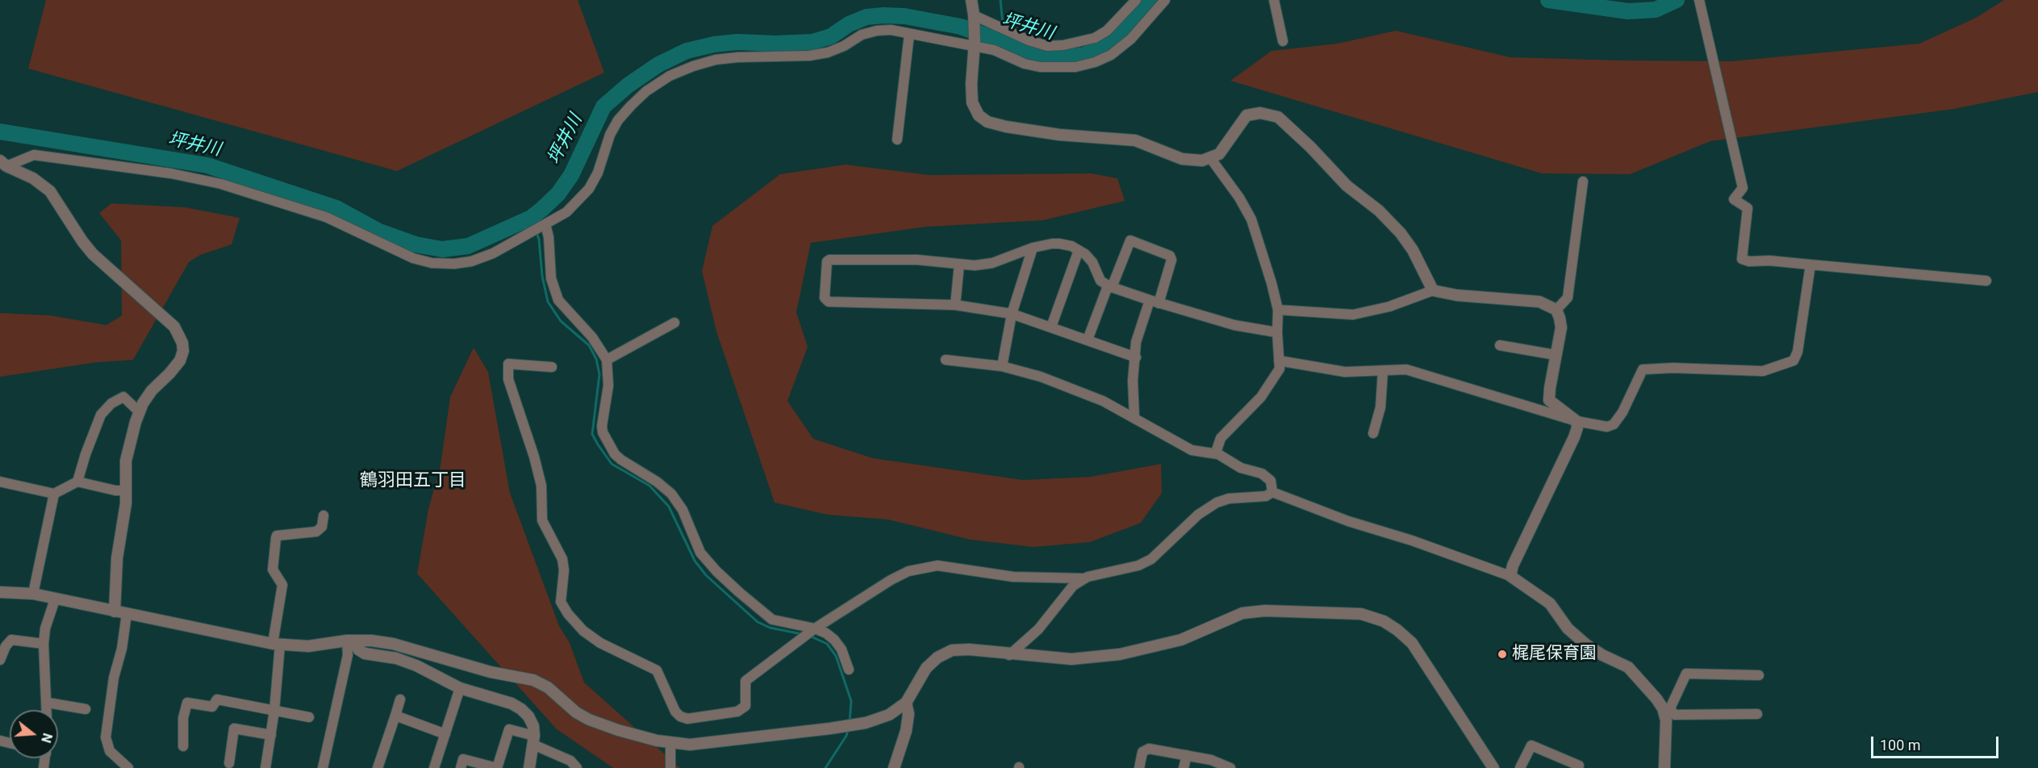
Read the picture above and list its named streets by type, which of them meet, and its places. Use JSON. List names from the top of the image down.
{
  "districts": ["鶴羽田五丁目"],
  "water": ["坪井川"],
  "places": ["梶尾保育園"],
  "scale_bar": "100 m",
  "north": "right"
}
